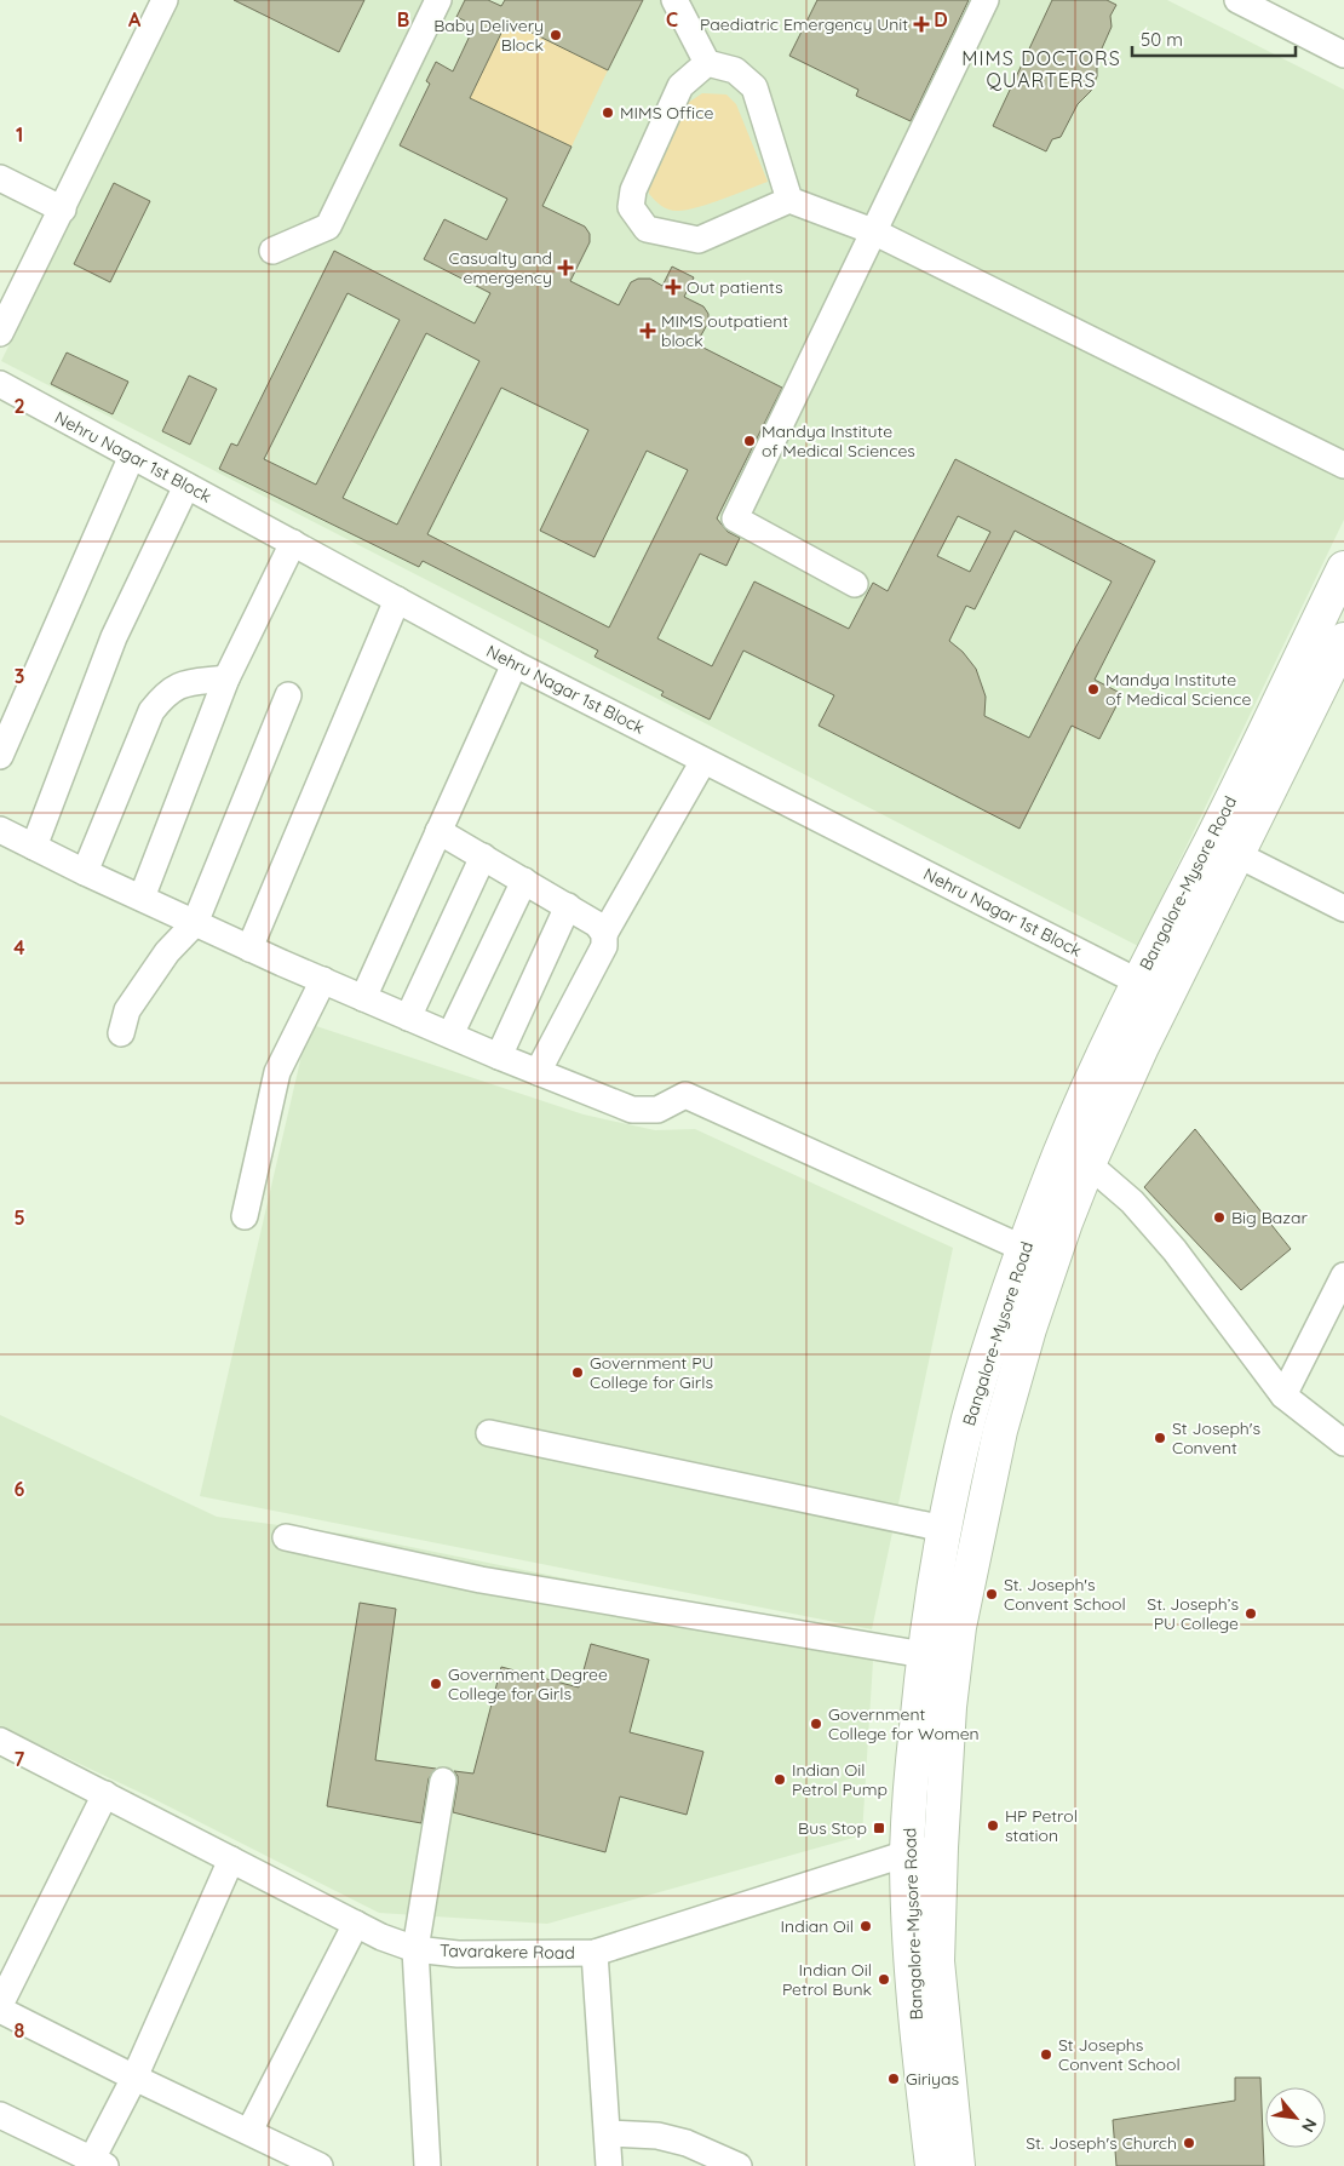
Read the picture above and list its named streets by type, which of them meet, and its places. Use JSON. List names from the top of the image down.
{
  "streets": {
    "main road": ["Bangalore-Mysore Road"],
    "street": ["Nehru Nagar 1st Block", "Tavarakere Road"]
  },
  "crossings": [
    ["Nehru Nagar 1st Block", "Bangalore-Mysore Road"],
    ["Bangalore-Mysore Road", "Tavarakere Road"]
  ],
  "districts": ["MIMS DOCTORS QUARTERS"],
  "places": {
    "health": [
      "Paediatric Emergency Unit",
      "Casualty and emergency",
      "Out patients",
      "MIMS outpatient block"
    ],
    "other": [
      "Baby Delivery Block",
      "MIMS Office",
      "Mandya Institute of Medical Sciences",
      "Mandya Institute of Medical Science",
      "Big Bazar",
      "Government PU College for Girls",
      "St Joseph's Convent",
      "St. Joseph's Convent School",
      "St. Joseph’s PU College",
      "Government Degree College for Girls",
      "Government College for Women",
      "Indian Oil Petrol Pump",
      "HP Petrol station",
      "Indian Oil",
      "Indian Oil Petrol Bunk",
      "St Josephs Convent School",
      "Giriyas",
      "St. Joseph's Church"
    ],
    "transit": ["Bus Stop"]
  },
  "scale_bar": "50 m",
  "north": "bottom right",
  "grid": {
    "columns": [
      "A",
      "B",
      "C",
      "D"
    ],
    "rows": [
      "1",
      "2",
      "3",
      "4",
      "5",
      "6",
      "7",
      "8"
    ]
  }
}
